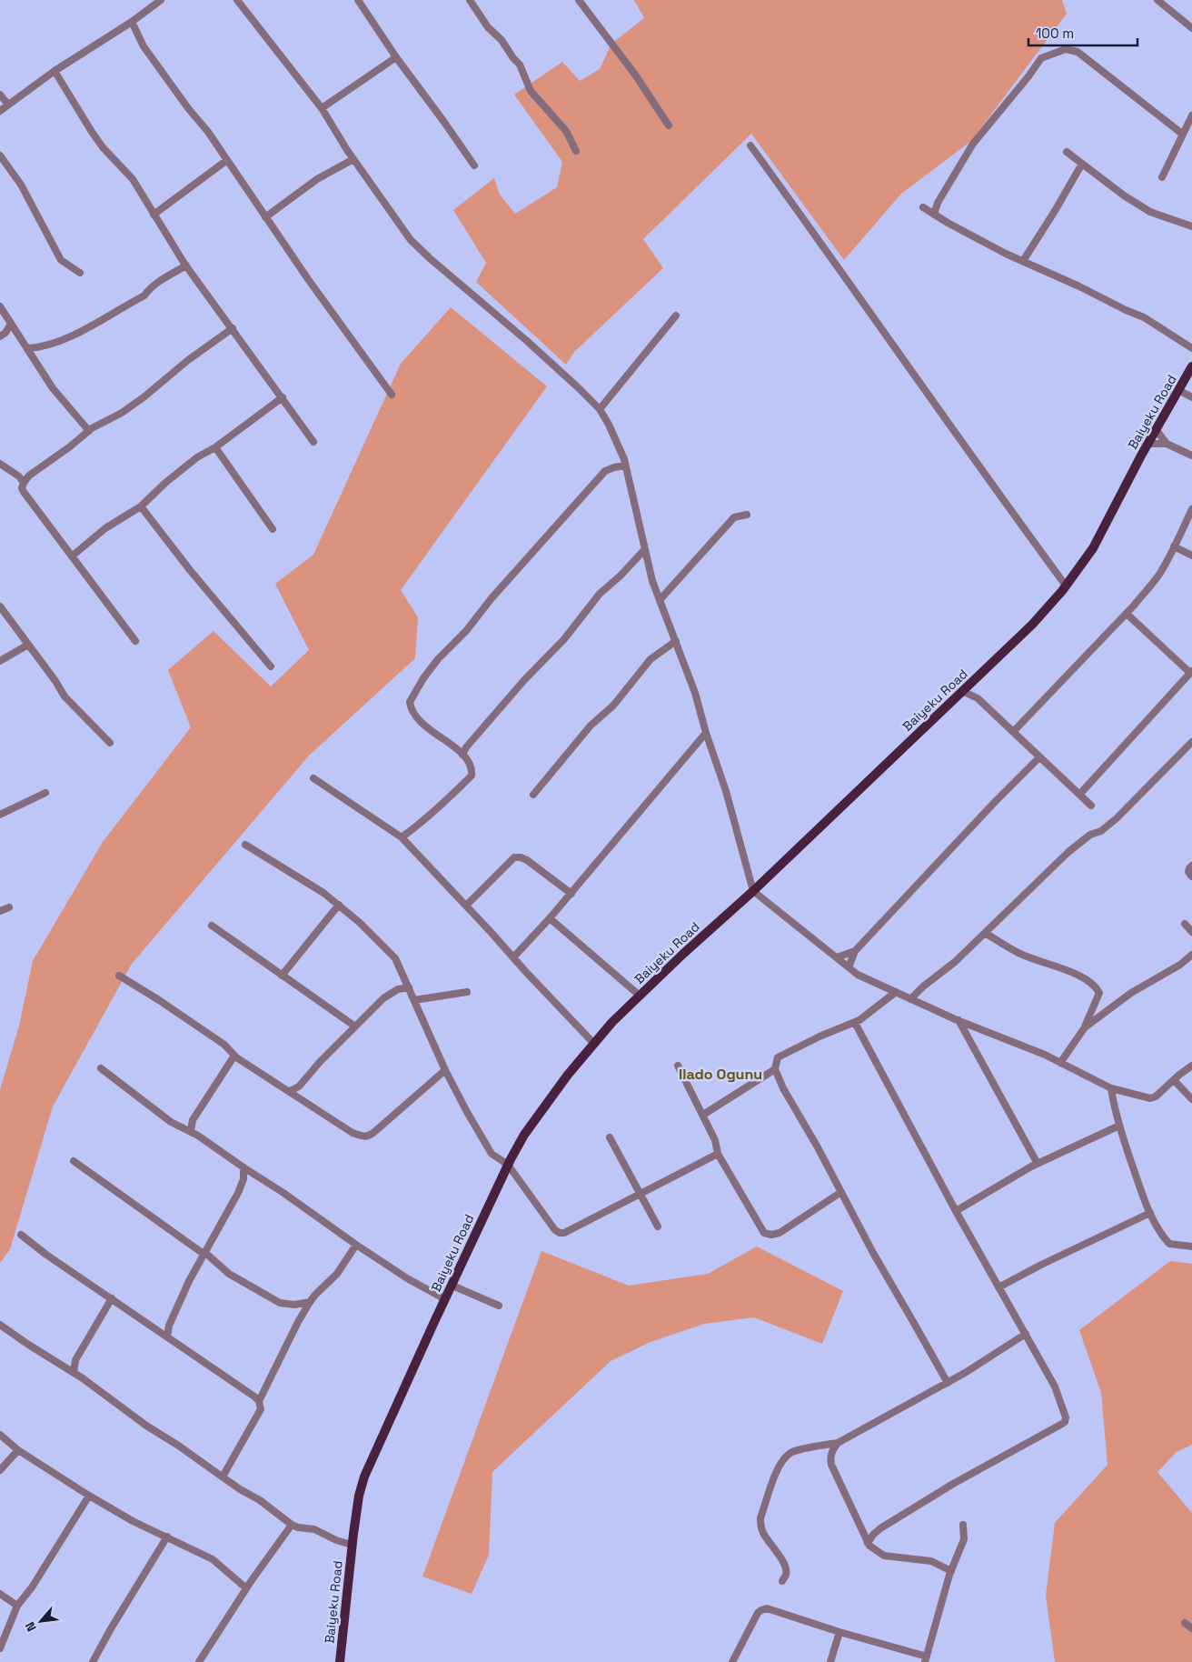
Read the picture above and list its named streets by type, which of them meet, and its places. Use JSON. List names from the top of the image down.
{
  "streets": {
    "main road": ["Baiyeku Road"]
  },
  "districts": ["Ilado Ogunu"],
  "scale_bar": "100 m",
  "north": "bottom left"
}
